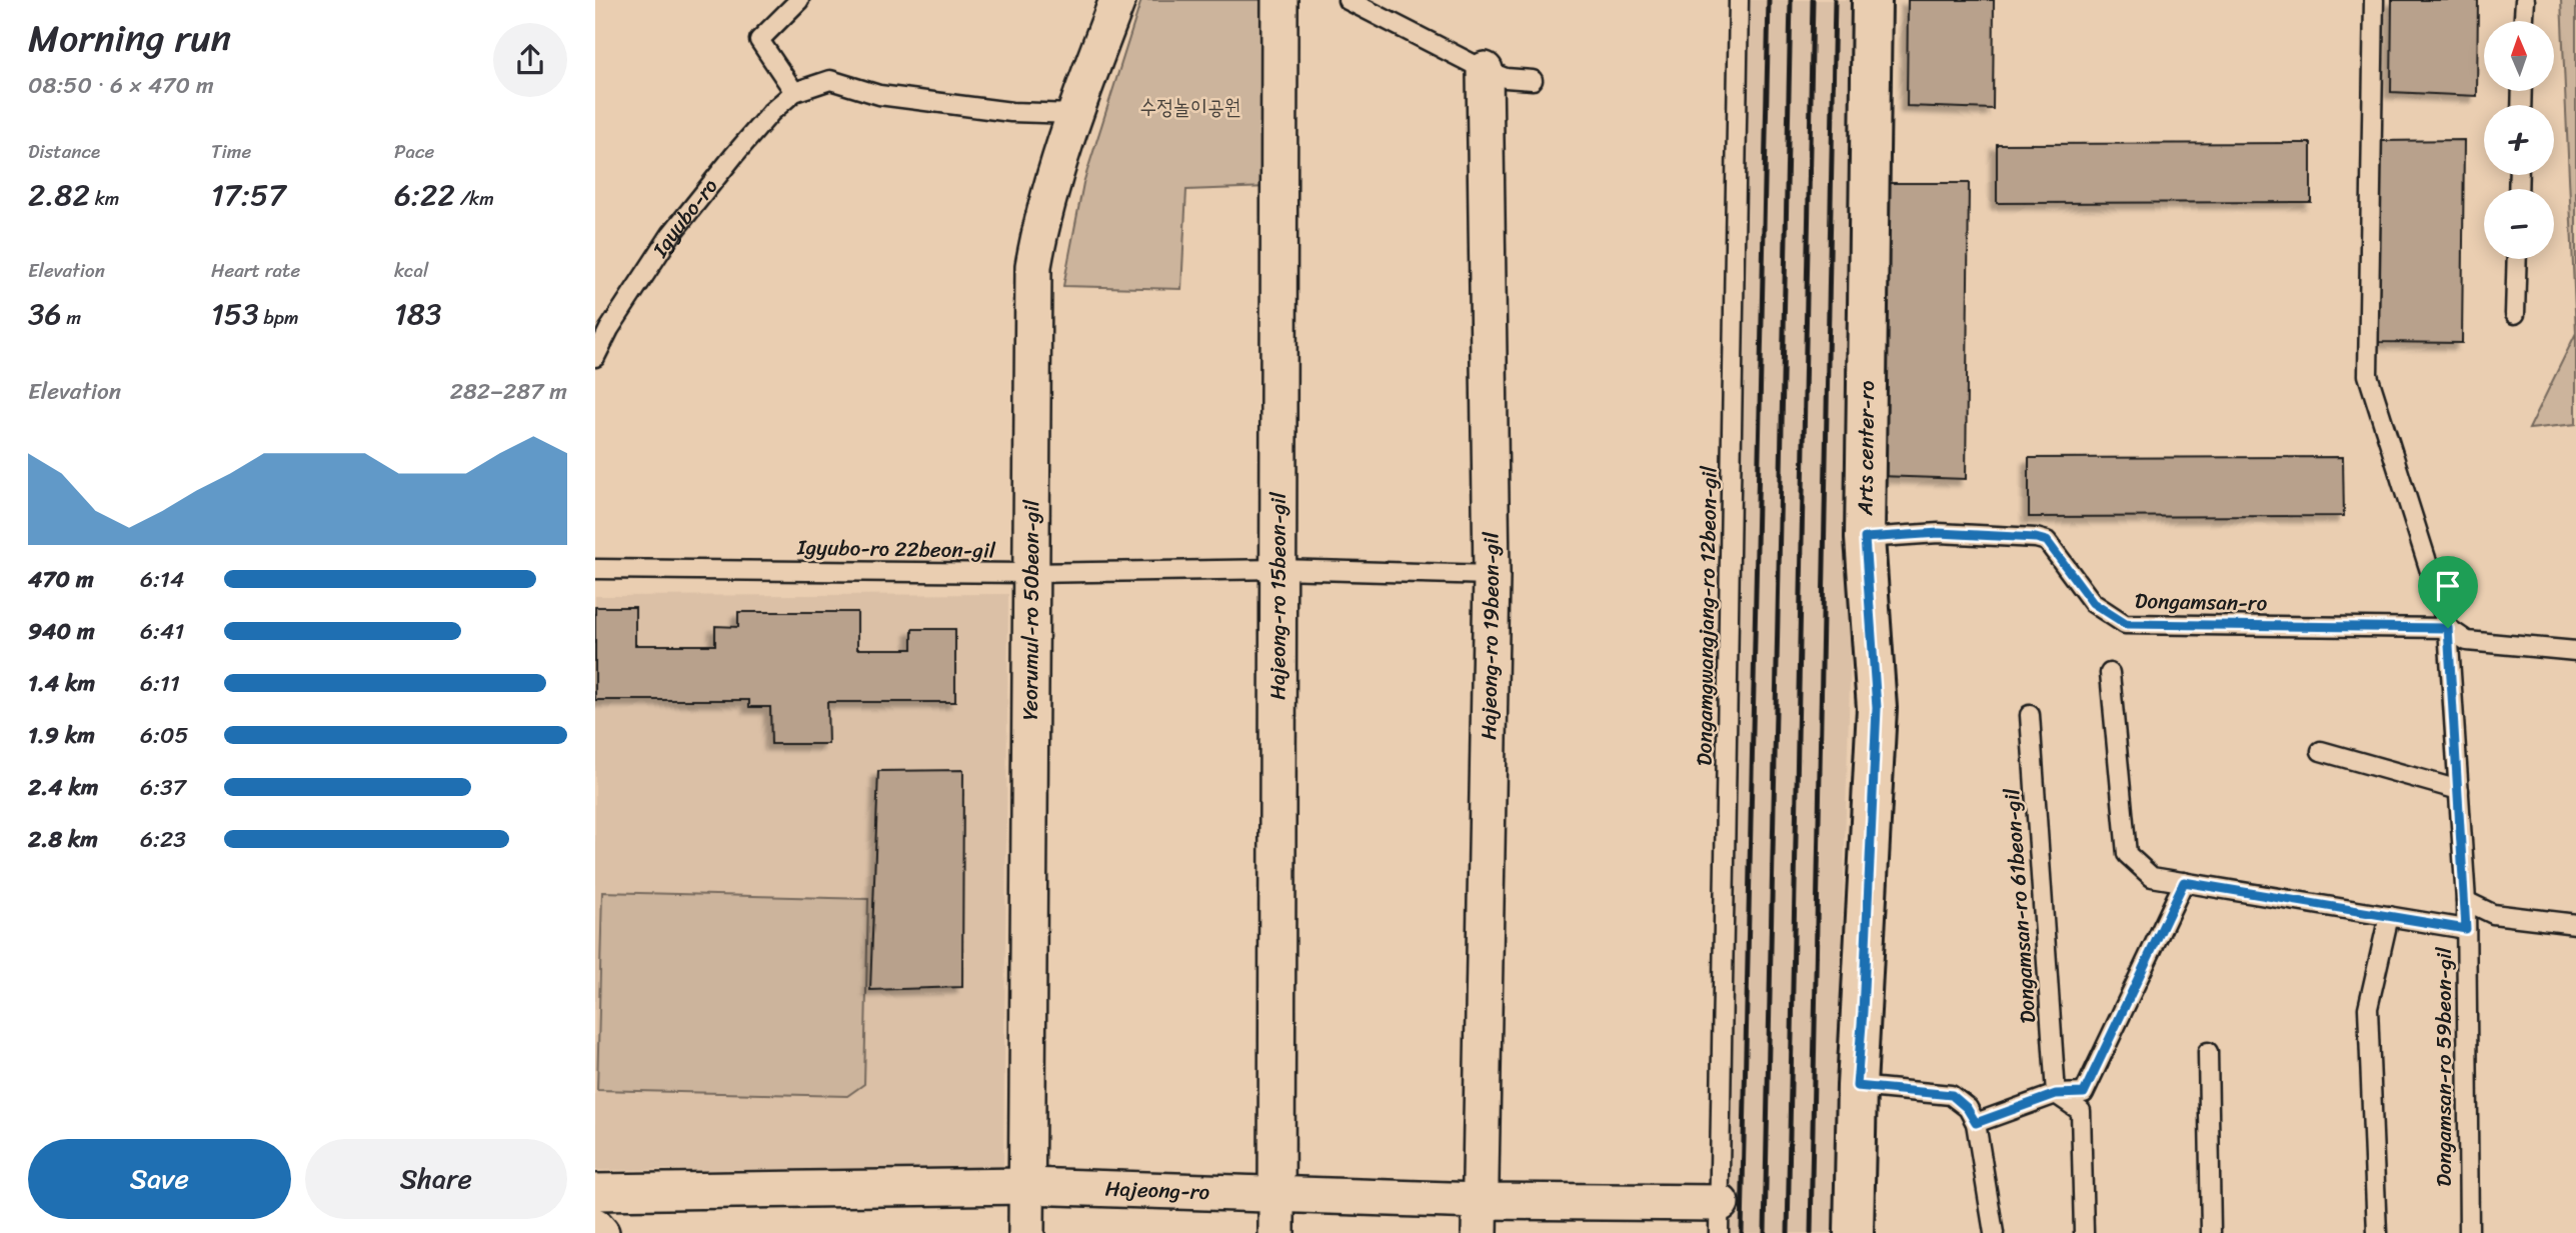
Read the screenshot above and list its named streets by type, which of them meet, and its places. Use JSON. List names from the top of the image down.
{
  "streets": {
    "street": [
      "Arts center-ro",
      "Hajeong-ro 15beon-gil",
      "Yeorumul-ro 50beon-gil",
      "Hajeong-ro 19beon-gil",
      "Hajeong-ro"
    ],
    "lane": [
      "Igyubo-ro",
      "Igyubo-ro 22beon-gil",
      "Dongamsan-ro",
      "Dongamgwangjang-ro 12beon-gil",
      "Dongamsan-ro 61beon-gil",
      "Dongamsan-ro 59beon-gil"
    ]
  },
  "crossings": [
    ["Igyubo-ro", "Yeorumul-ro 50beon-gil"],
    ["Arts center-ro", "Dongamsan-ro"],
    ["Igyubo-ro 22beon-gil", "Hajeong-ro 15beon-gil"],
    ["Igyubo-ro 22beon-gil", "Yeorumul-ro 50beon-gil"],
    ["Igyubo-ro 22beon-gil", "Hajeong-ro 19beon-gil"],
    ["Hajeong-ro 15beon-gil", "Hajeong-ro"],
    ["Yeorumul-ro 50beon-gil", "Hajeong-ro"],
    ["Dongamgwangjang-ro 12beon-gil", "Hajeong-ro"],
    ["Hajeong-ro 19beon-gil", "Hajeong-ro"]
  ],
  "parks": ["수정놀이공원"],
  "north": "top",
  "page": {
    "heading": ["Morning run", "08:50 · 6 × 470 m"],
    "map_buttons": ["+", "−"],
    "stats": [
      ["Distance", "2.82 km"],
      ["Time", "17:57"],
      ["Pace", "6:22 /km"],
      ["Elevation", "36 m"],
      ["Heart rate", "153 bpm"],
      ["kcal", "183"]
    ],
    "chart": ["Elevation", "282–287 m"],
    "list": [
      {
        "name": "470 m",
        "note": "6:14"
      },
      {
        "name": "940 m",
        "note": "6:41"
      },
      {
        "name": "1.4 km",
        "note": "6:11"
      },
      {
        "name": "1.9 km",
        "note": "6:05"
      },
      {
        "name": "2.4 km",
        "note": "6:37"
      },
      {
        "name": "2.8 km",
        "note": "6:23"
      }
    ],
    "buttons": ["Save", "Share"]
  }
}
